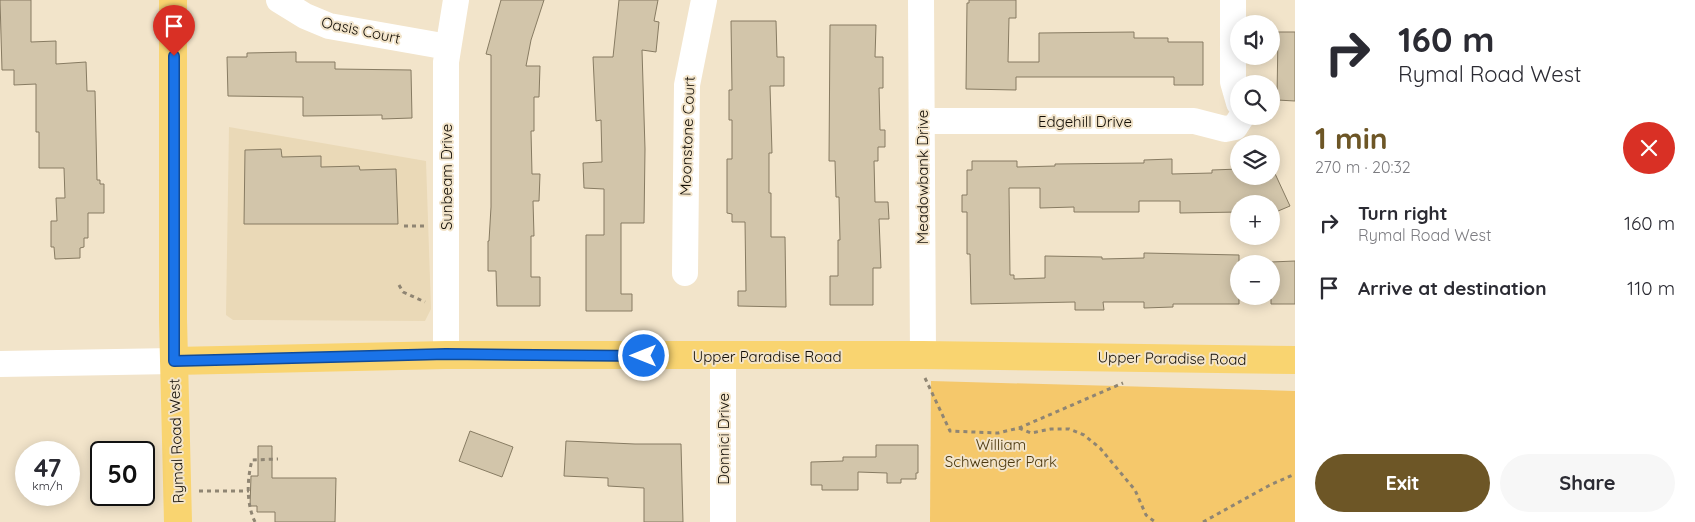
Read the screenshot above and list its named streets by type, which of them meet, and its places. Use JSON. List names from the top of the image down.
{
  "streets": {
    "main road": ["Upper Paradise Road", "Rymal Road West"],
    "street": [
      "Oasis Court",
      "Edgehill Drive",
      "Moonstone Court",
      "Sunbeam Drive",
      "Meadowbank Drive",
      "Donnici Drive"
    ]
  },
  "crossings": [
    ["Oasis Court", "Sunbeam Drive"],
    ["Edgehill Drive", "Meadowbank Drive"],
    ["Sunbeam Drive", "Upper Paradise Road"],
    ["Meadowbank Drive", "Upper Paradise Road"],
    ["Upper Paradise Road", "Donnici Drive"],
    ["Upper Paradise Road", "Rymal Road West"]
  ],
  "parks": ["William Schwenger Park"],
  "page": {
    "turn": ["160 m", "Rymal Road West"],
    "map_buttons": ["+", "−"],
    "heading": ["1 min", "270 m · 20:32"],
    "list": [
      {
        "name": "Turn right",
        "note": "Rymal Road West",
        "value": "160 m"
      },
      {
        "name": "Arrive at destination",
        "value": "110 m"
      }
    ],
    "speed": "47 km/h",
    "limit": "50",
    "buttons": ["Exit", "Share"]
  }
}
